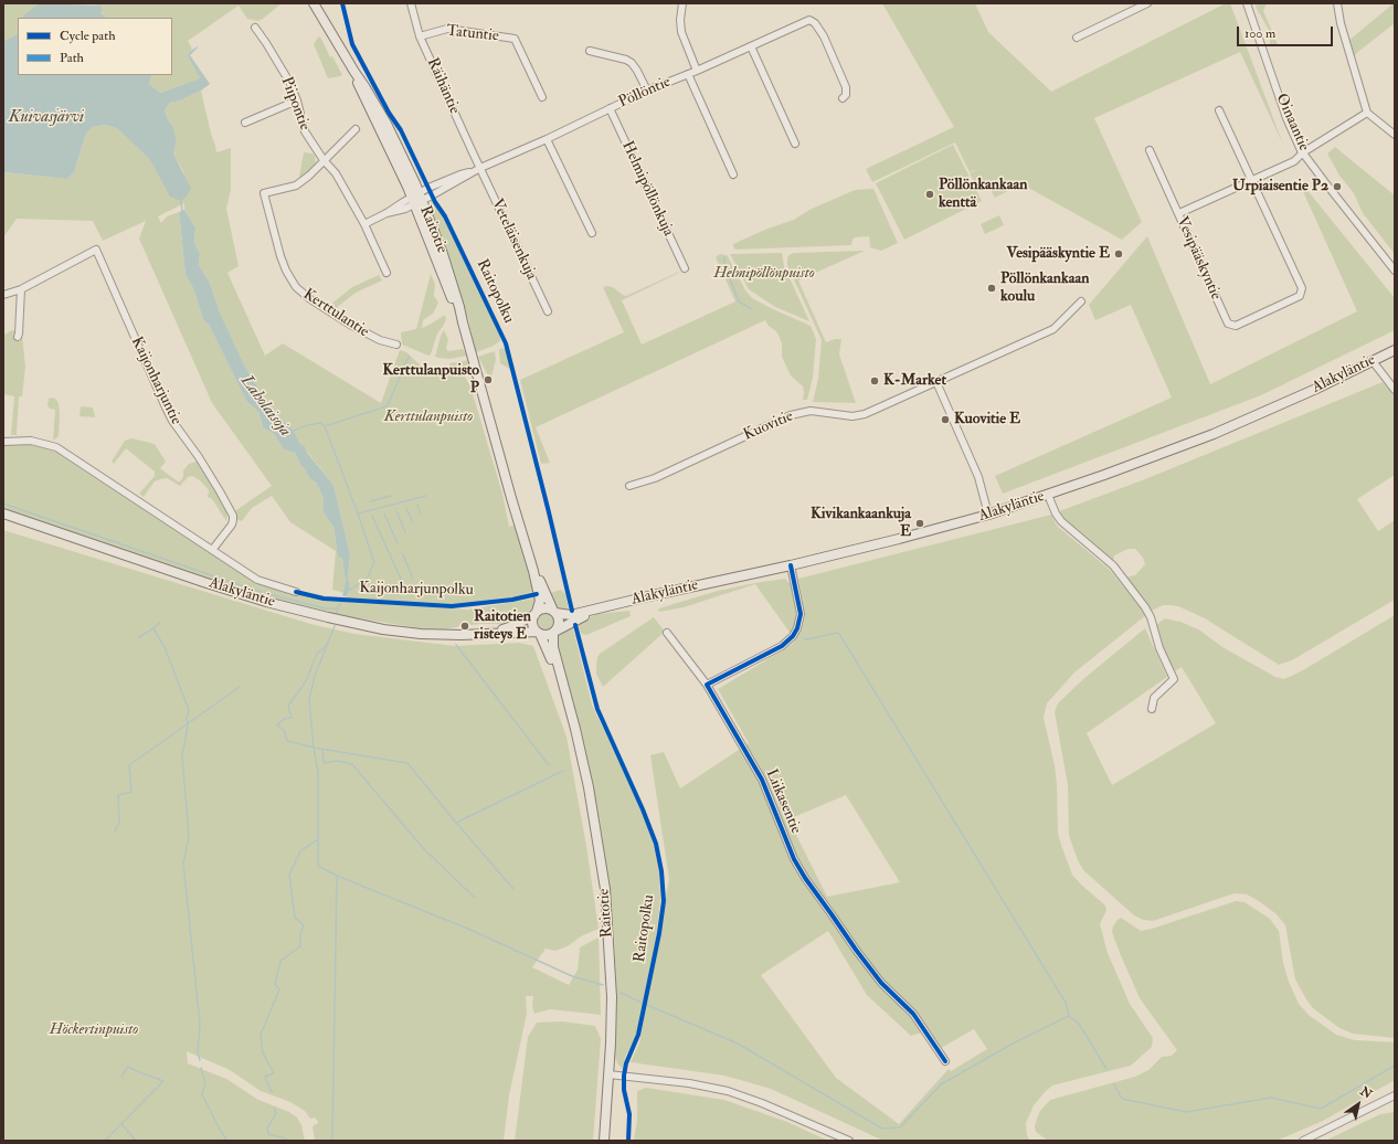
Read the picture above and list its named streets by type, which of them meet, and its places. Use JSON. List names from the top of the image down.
{
  "streets": {
    "main road": ["Raitotie", "Alakyläntie"],
    "street": [
      "Tatuntie",
      "Räihäntie",
      "Pöllöntie",
      "Piipontie",
      "Oinaantie",
      "Helmipöllönkuja",
      "Veteläisenkuja",
      "Vesipääskyntie",
      "Kerttulantie",
      "Kaijonharjuntie",
      "Kuovitie",
      "Liikasentie"
    ],
    "cycle path": ["Raitopolku", "Kaijonharjunpolku"]
  },
  "crossings": [
    ["Tatuntie", "Räihäntie"],
    ["Räihäntie", "Pöllöntie"],
    ["Räihäntie", "Veteläisenkuja"],
    ["Pöllöntie", "Helmipöllönkuja"],
    ["Pöllöntie", "Raitotie"],
    ["Pöllöntie", "Veteläisenkuja"],
    ["Piipontie", "Kerttulantie"],
    ["Raitotie", "Alakyläntie"]
  ],
  "water": ["Kuivasjärvi", "Laholaisoja"],
  "parks": ["Helmipöllönpuisto", "Kerttulanpuisto", "Höckertinpuisto"],
  "places": [
    "Urpiaisentie P2",
    "Pöllönkankaan kenttä",
    "Vesipääskyntie E",
    "Pöllönkankaan koulu",
    "Kerttulanpuisto P",
    "K-Market",
    "Kuovitie E",
    "Kivikankaankuja E",
    "Raitotien risteys E"
  ],
  "legend": ["Cycle path", "Path"],
  "scale_bar": "100 m",
  "north": "top right"
}
